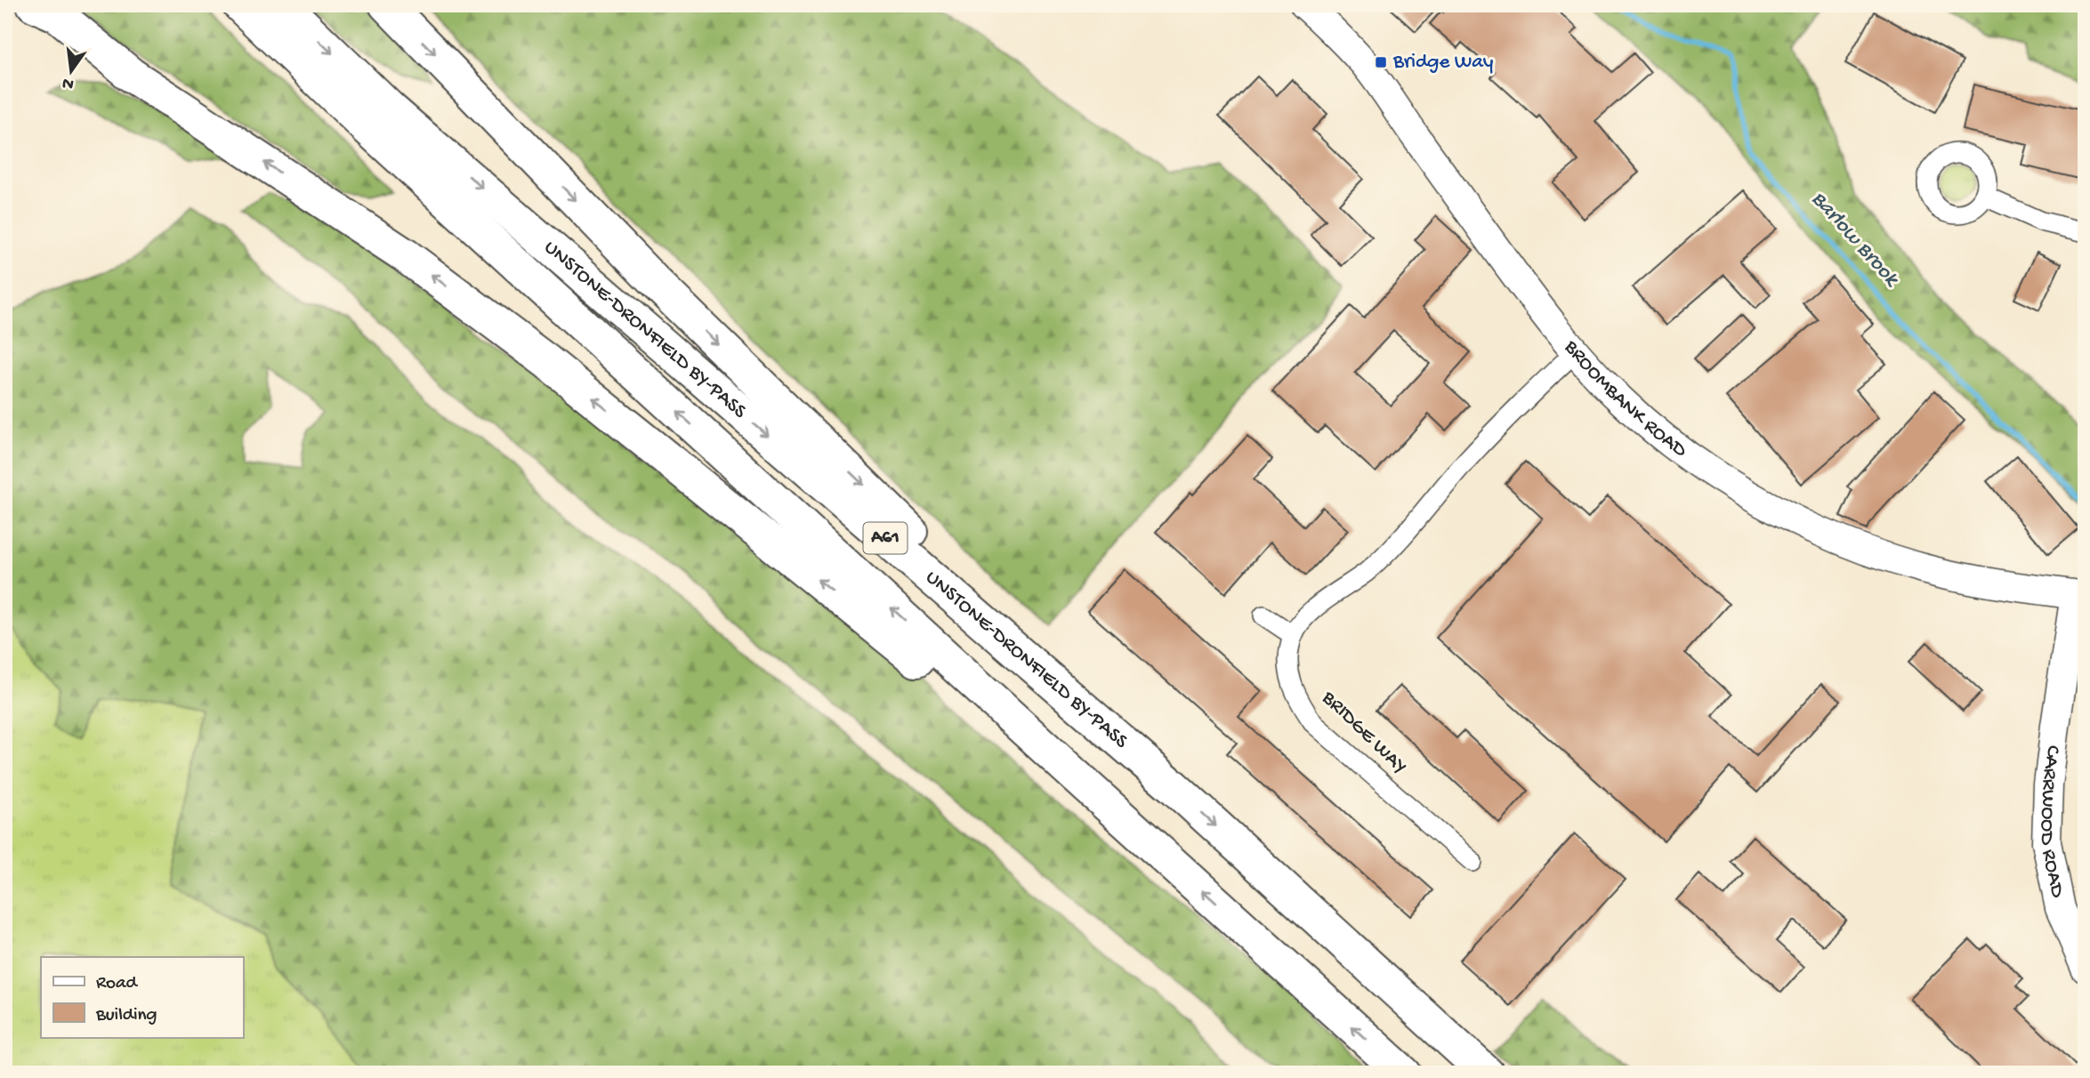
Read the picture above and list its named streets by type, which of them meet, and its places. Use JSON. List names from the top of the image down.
{
  "streets": {
    "highway": ["UNSTONE-DRONFIELD BY-PASS", "A61"],
    "street": ["BROOMBANK ROAD", "BRIDGE WAY", "CARRWOOD ROAD"]
  },
  "crossings": [
    ["UNSTONE-DRONFIELD BY-PASS", "A61"],
    ["BROOMBANK ROAD", "BRIDGE WAY"],
    ["BROOMBANK ROAD", "CARRWOOD ROAD"]
  ],
  "water": ["Barlow Brook"],
  "places": {
    "transit": ["Bridge Way"]
  },
  "legend": ["Road", "Building"],
  "north": "bottom"
}
